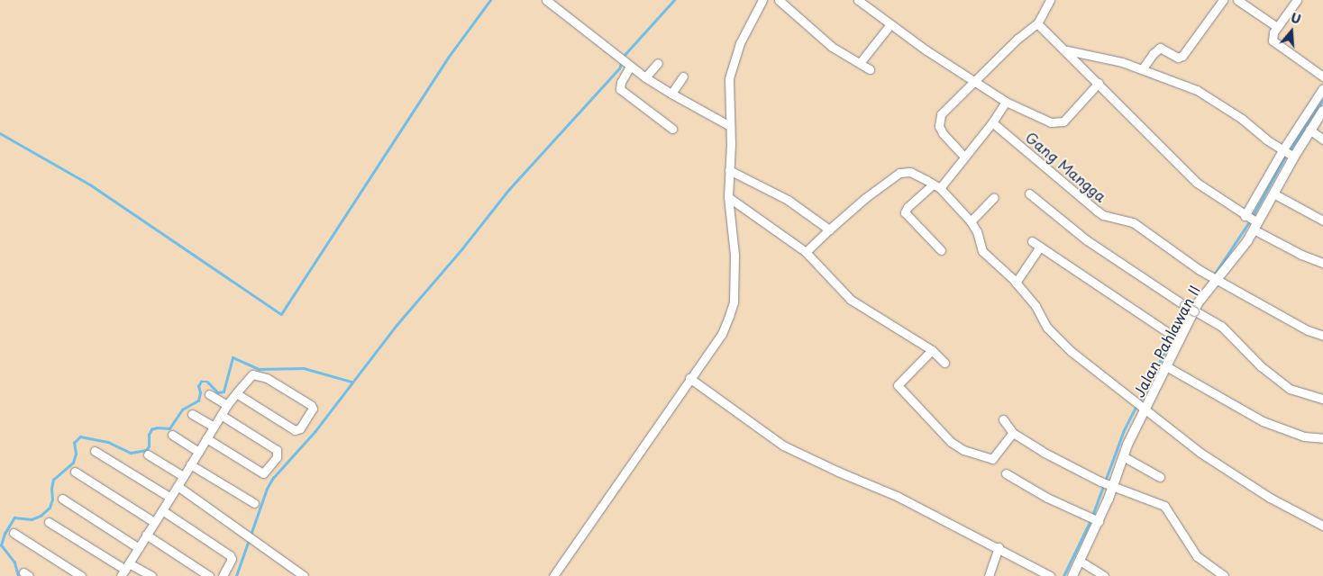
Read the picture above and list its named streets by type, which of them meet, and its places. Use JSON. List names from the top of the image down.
{
  "streets": {
    "street": ["Gang Mangga", "Jalan Pahlawan II"]
  },
  "crossings": [
    ["Gang Mangga", "Jalan Pahlawan II"]
  ],
  "north": "top"
}
